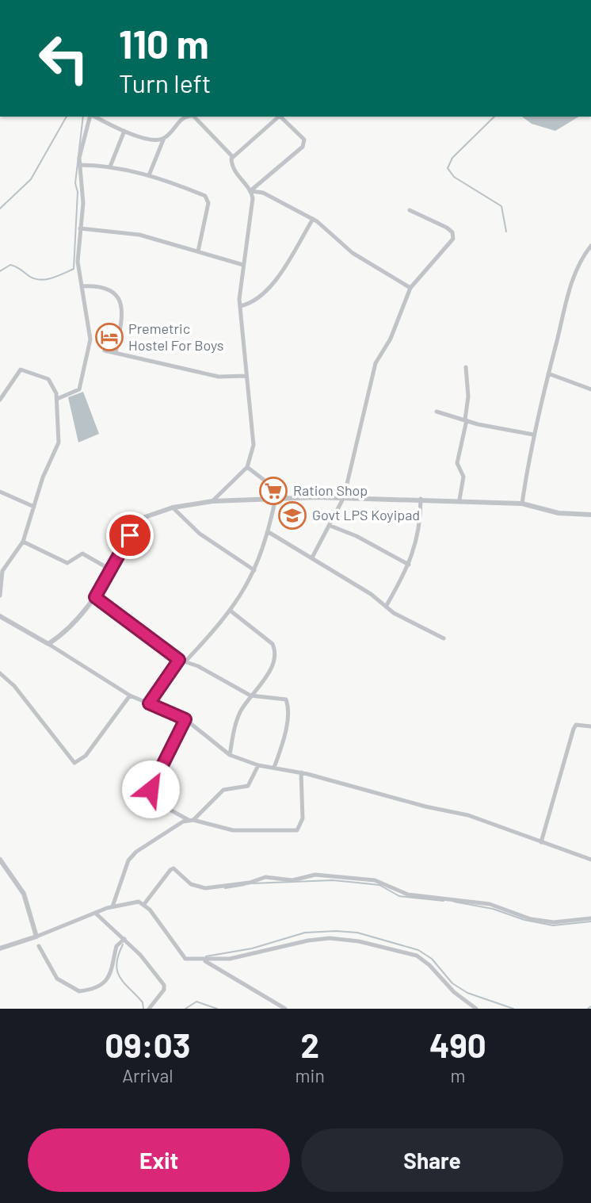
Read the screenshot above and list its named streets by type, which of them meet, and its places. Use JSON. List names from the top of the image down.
{
  "places": {
    "hotel": ["Premetric Hostel For Boys"],
    "supermarket": ["Ration Shop"],
    "school or university": ["Govt LPS Koyipad"]
  },
  "page": {
    "turn": ["110 m", "Turn left"],
    "eta": [
      "09:03",
      "Arrival",
      "2",
      "min",
      "490",
      "m"
    ],
    "buttons": ["Exit", "Share"]
  }
}
